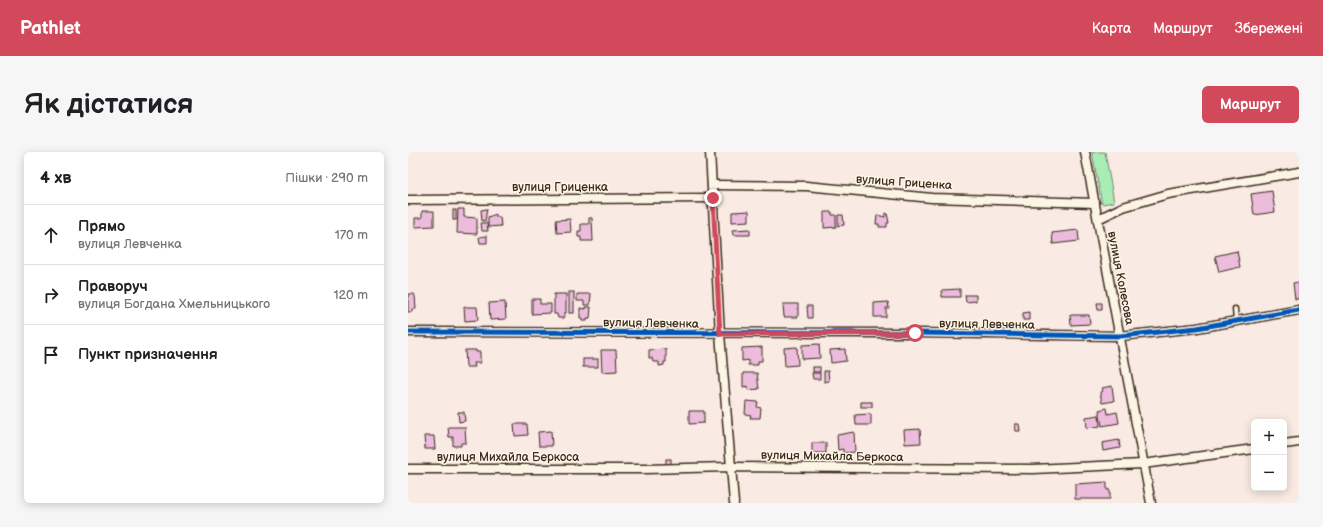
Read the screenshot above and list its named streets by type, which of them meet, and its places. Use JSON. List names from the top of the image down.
{
  "streets": {
    "street": [
      "вулиця Гриценка",
      "вулиця Колесова",
      "вулиця Левченка",
      "вулиця Михайла Беркоса"
    ]
  },
  "crossings": [
    ["вулиця Гриценка", "вулиця Колесова"],
    ["вулиця Колесова", "вулиця Левченка"],
    ["вулиця Колесова", "вулиця Михайла Беркоса"]
  ],
  "page": {
    "header": "Pathlet",
    "nav": ["Карта", "Маршрут", "Збережені"],
    "buttons": "Маршрут",
    "title": "Як дістатися",
    "heading": ["4 хв", "Пішки · 290 m"],
    "list": [
      ["Прямо", "вулиця Левченка", "170 m"],
      ["Праворуч", "вулиця Богдана Хмельницького", "120 m"],
      "Пункт призначення"
    ],
    "map_buttons": ["+", "−"]
  }
}
